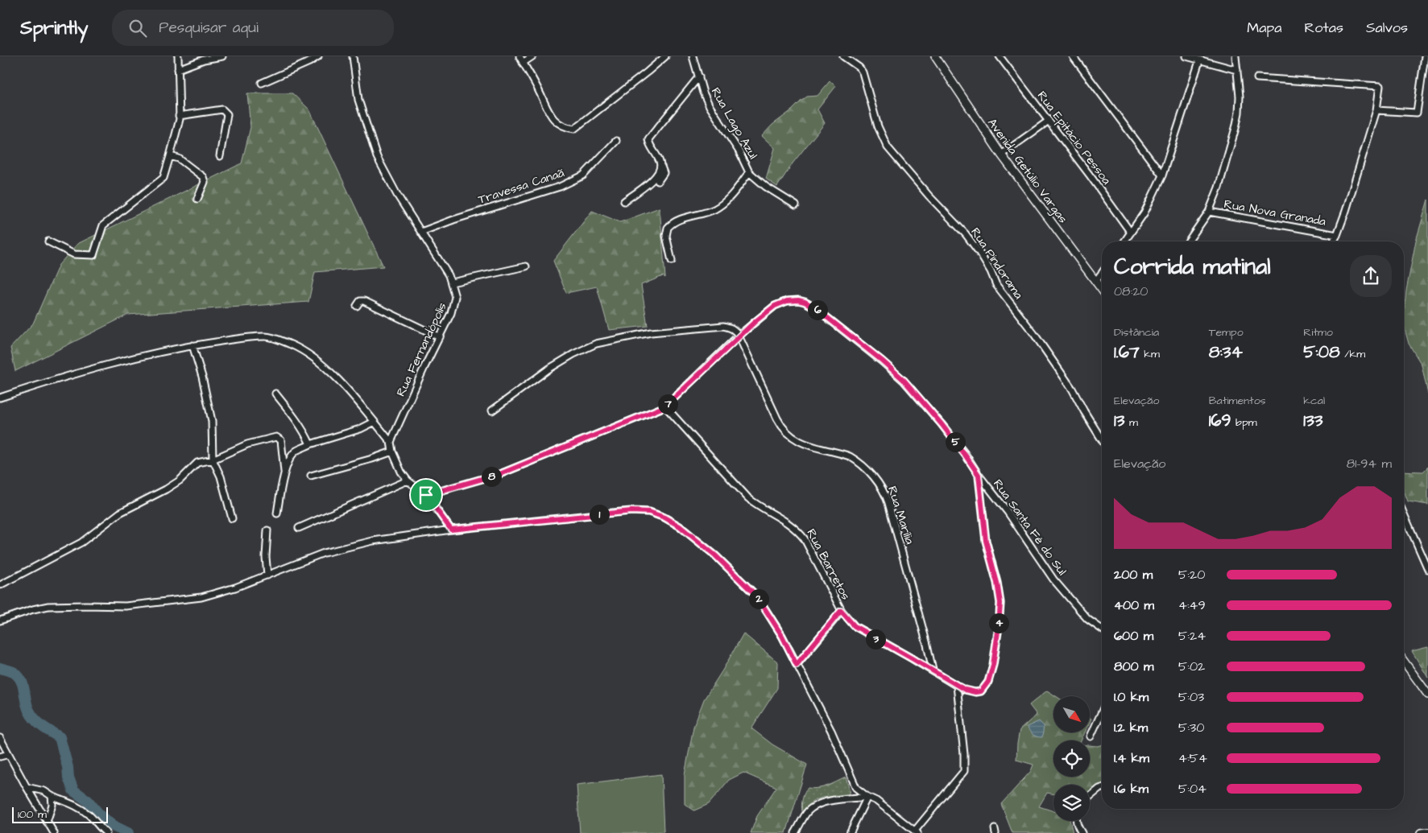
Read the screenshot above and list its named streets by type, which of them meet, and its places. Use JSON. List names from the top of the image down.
{
  "streets": {
    "street": [
      "Rua Lago Azul",
      "Rua Epitácio Pessoa",
      "Avenida Getúlio Vargas",
      "Travessa Canaã",
      "Rua Nova Granada",
      "Rua Pindorama",
      "Rua Fernandópolis",
      "Rua Marília",
      "Rua Santa Fé do Sul",
      "Rua Barretos"
    ]
  },
  "crossings": [
    ["Travessa Canaã", "Rua Fernandópolis"],
    ["Rua Marília", "Rua Santa Fé do Sul"],
    ["Rua Marília", "Rua Barretos"],
    ["Rua Santa Fé do Sul", "Rua Barretos"]
  ],
  "scale_bar": "100 m",
  "north": "bottom right",
  "page": {
    "header": "Sprintly",
    "search": "Pesquisar aqui",
    "nav": ["Mapa", "Rotas", "Salvos"],
    "heading": ["Corrida matinal", "08:20"],
    "pins": [
      "6",
      "7",
      "5",
      "8",
      "1",
      "2",
      "4",
      "3"
    ],
    "stats": [
      ["Distância", "1.67 km"],
      ["Tempo", "8:34"],
      ["Ritmo", "5:08 /km"],
      ["Elevação", "13 m"],
      ["Batimentos", "169 bpm"],
      ["kcal", "133"]
    ],
    "chart": ["Elevação", "81–94 m"],
    "list": [
      {
        "name": "200 m",
        "note": "5:20"
      },
      {
        "name": "400 m",
        "note": "4:49"
      },
      {
        "name": "600 m",
        "note": "5:24"
      },
      {
        "name": "800 m",
        "note": "5:02"
      },
      {
        "name": "1.0 km",
        "note": "5:03"
      },
      {
        "name": "1.2 km",
        "note": "5:30"
      },
      {
        "name": "1.4 km",
        "note": "4:54"
      },
      {
        "name": "1.6 km",
        "note": "5:04"
      }
    ],
    "scale": "100 m"
  }
}
